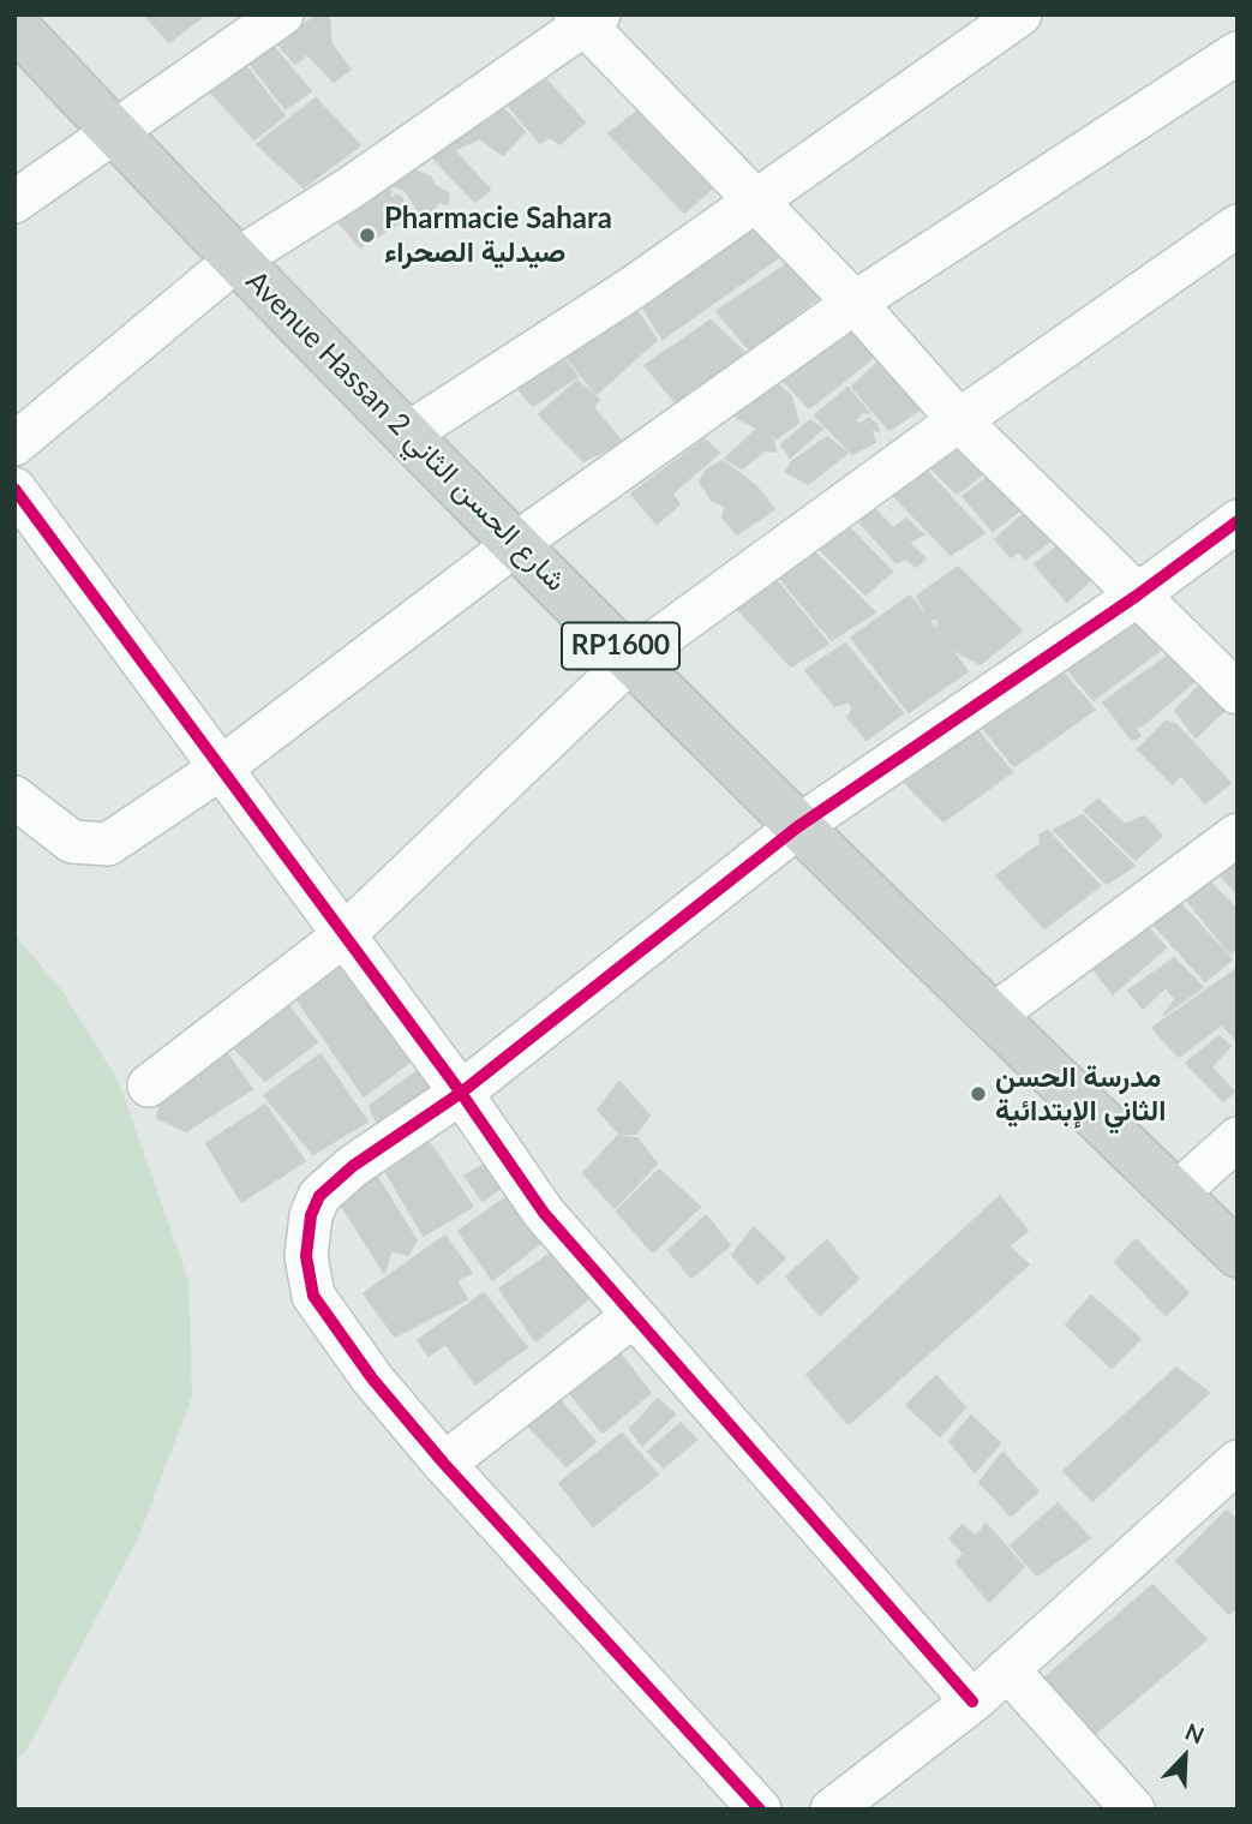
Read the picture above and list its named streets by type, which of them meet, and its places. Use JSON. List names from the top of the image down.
{
  "streets": {
    "main road": ["Avenue Hassan 2 شارع الحسن الثاني", "RP1600"]
  },
  "places": ["Pharmacie Sahara صيدلية الصحراء", "مدرسة الحسن الثاني الإبتدائية"],
  "north": "top right"
}
